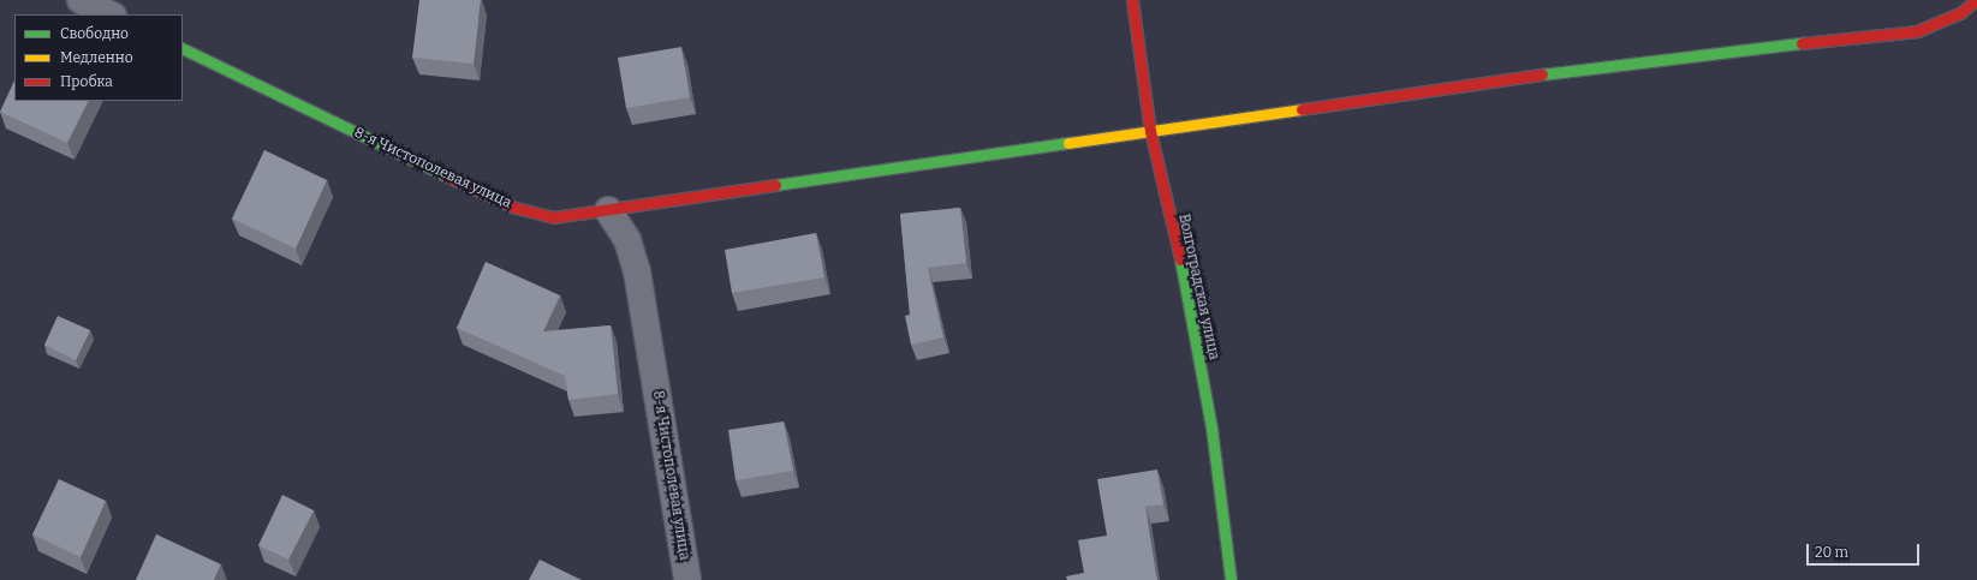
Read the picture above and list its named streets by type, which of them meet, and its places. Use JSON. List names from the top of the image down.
{
  "streets": {
    "street": ["8-я Чистополевая улица", "Волгоградская улица"]
  },
  "legend": ["Свободно", "Медленно", "Пробка"],
  "scale_bar": "20 m"
}
